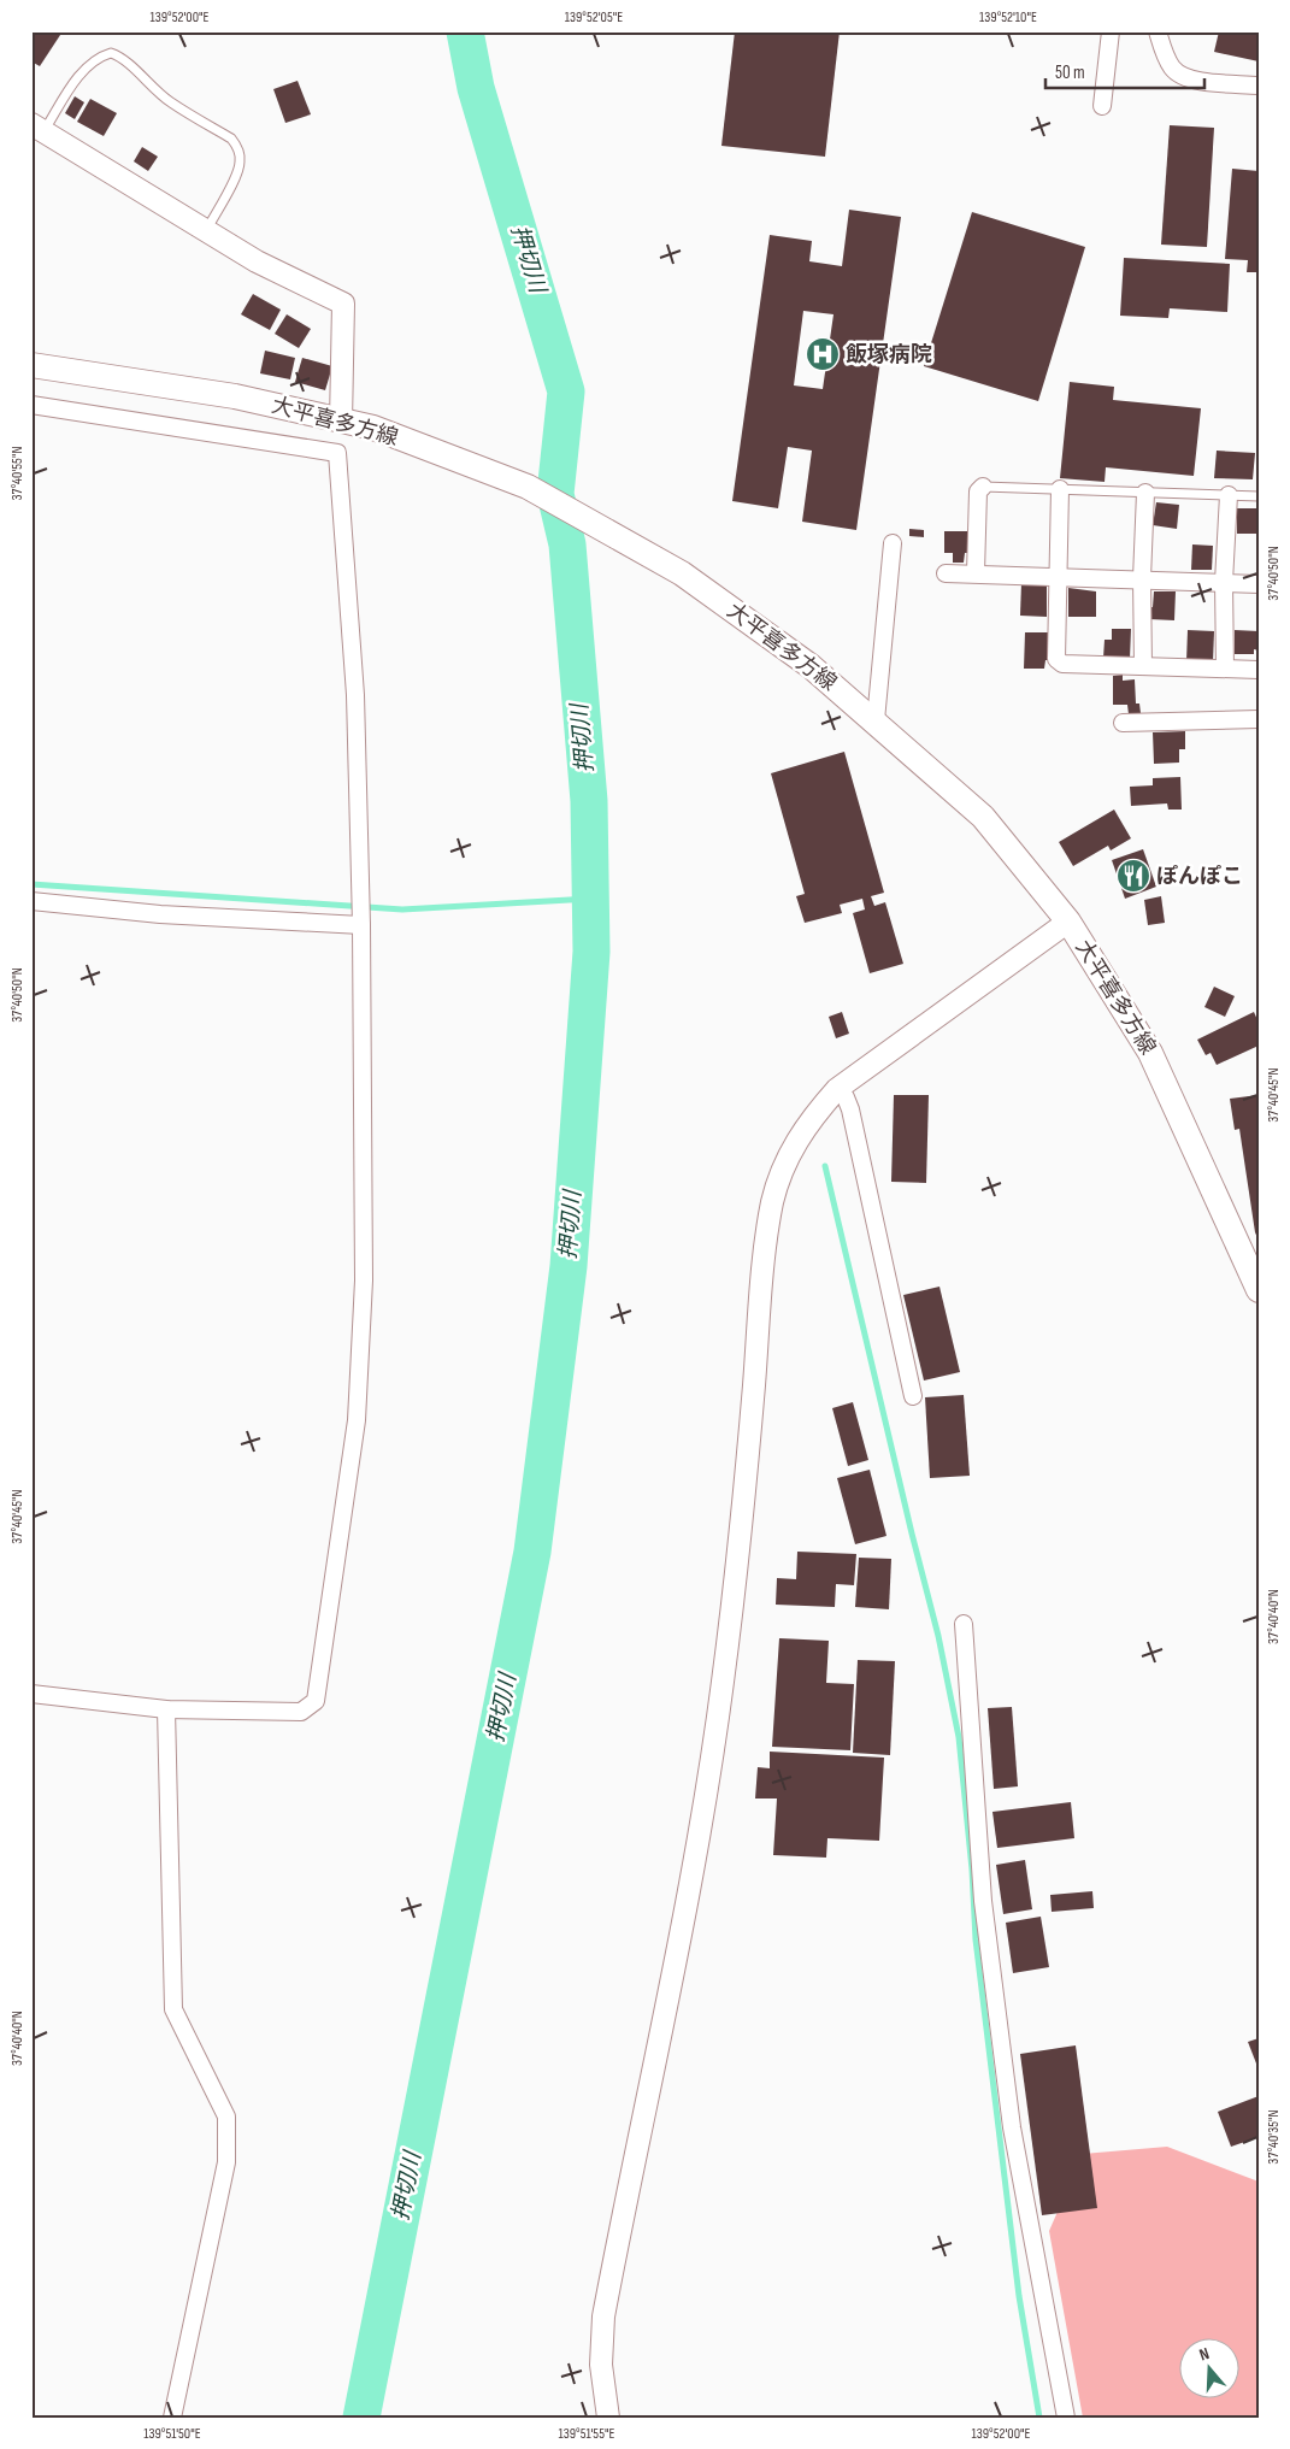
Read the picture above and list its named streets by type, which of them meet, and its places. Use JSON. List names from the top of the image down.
{
  "streets": {
    "main road": ["大平喜多方線"]
  },
  "water": ["押切川"],
  "places": {
    "hospital": ["飯塚病院"],
    "restaurant": ["ぽんぽこ"]
  },
  "scale_bar": "50 m",
  "north": "top",
  "coordinates": [
    "139°52'00\"E",
    "139°52'05\"E",
    "139°52'10\"E",
    "37°40'55\"N",
    "37°40'50\"N",
    "37°40'45\"N",
    "37°40'40\"N",
    "37°40'35\"N",
    "139°51'50\"E",
    "139°51'55\"E"
  ]
}
